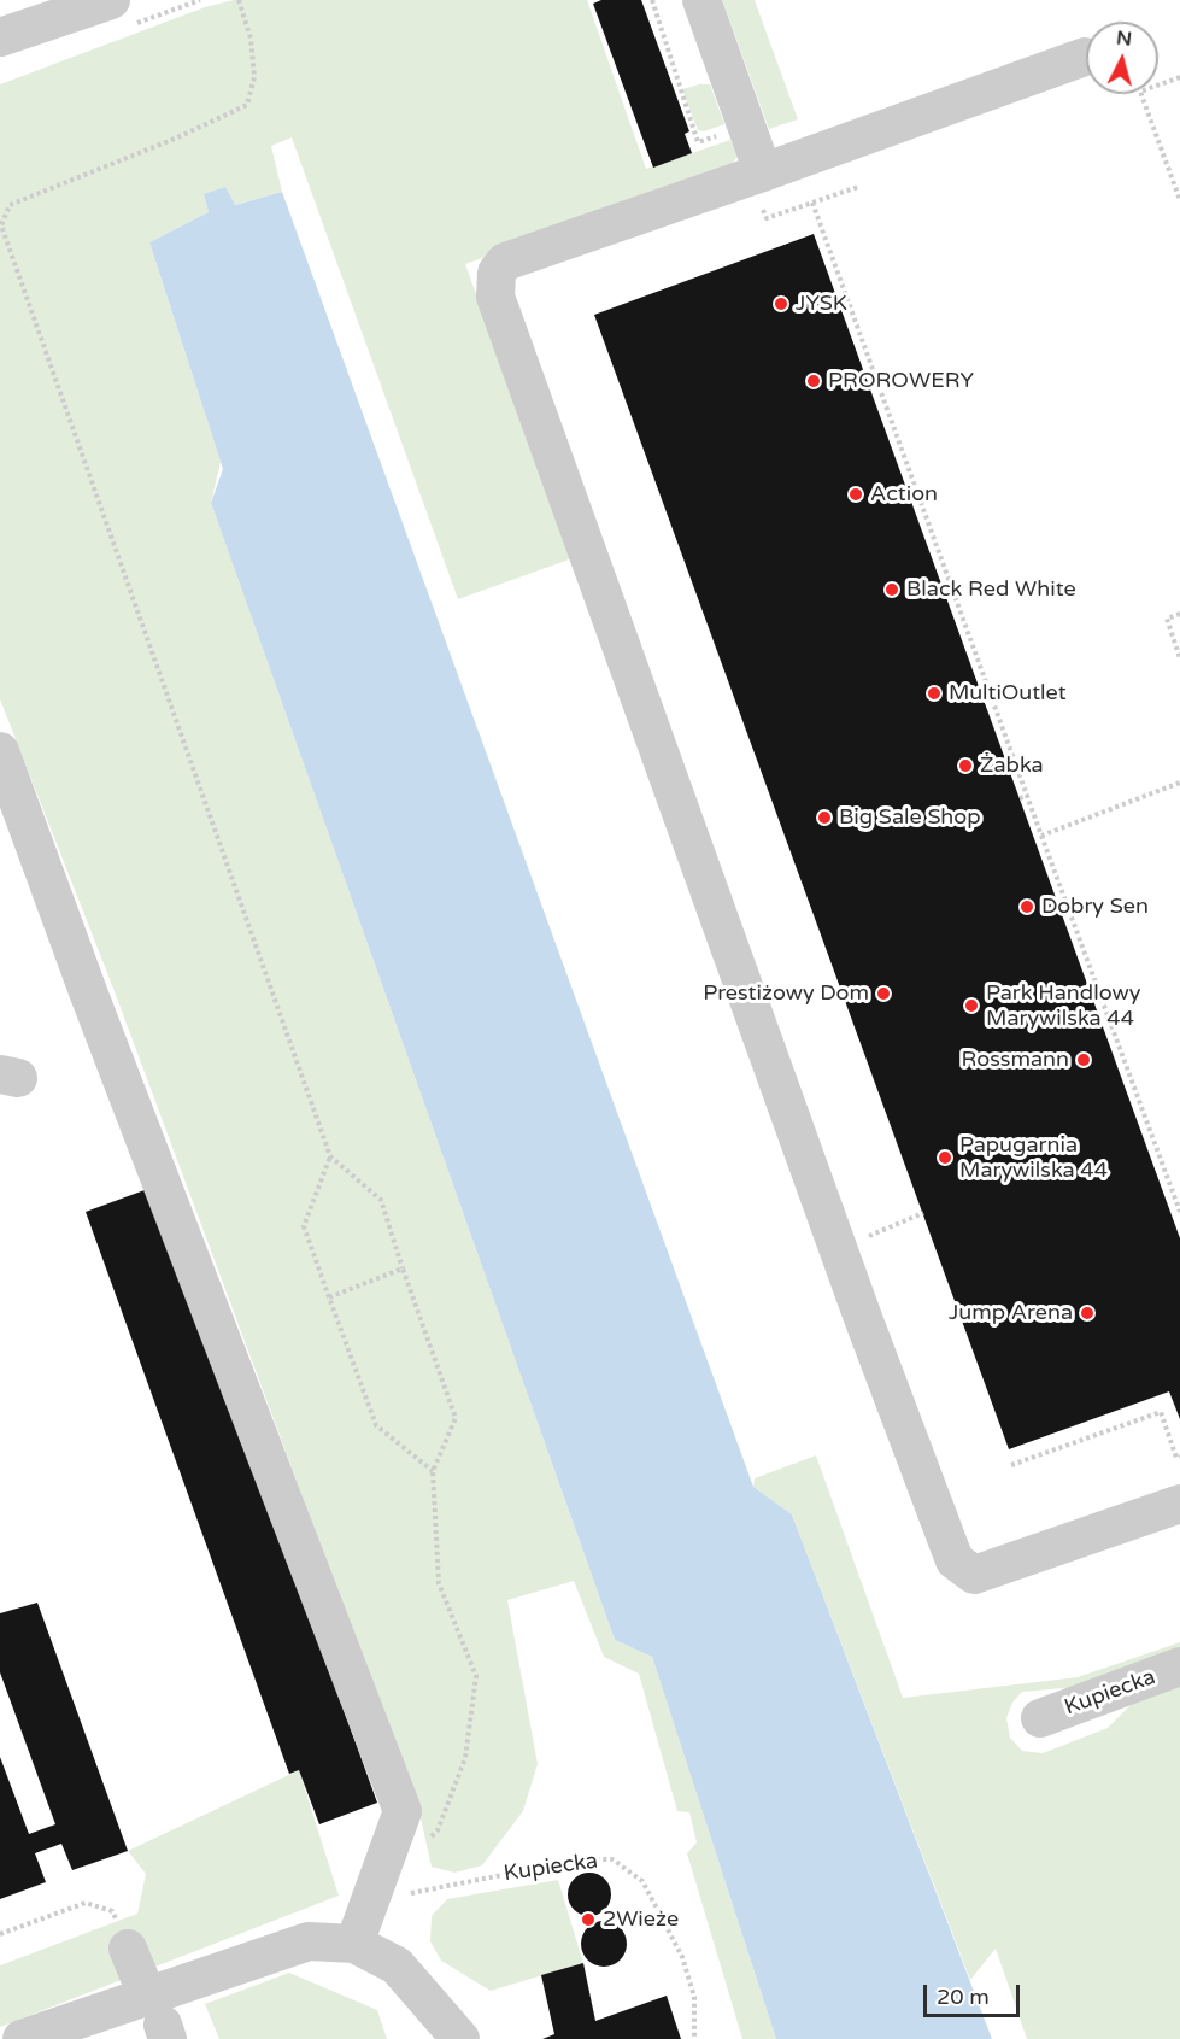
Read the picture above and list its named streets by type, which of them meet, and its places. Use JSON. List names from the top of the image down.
{
  "streets": {
    "street": ["Kupiecka"]
  },
  "places": [
    "JYSK",
    "PROROWERY",
    "Action",
    "Black Red White",
    "MultiOutlet",
    "Żabka",
    "Big Sale Shop",
    "Dobry Sen",
    "Prestiżowy Dom",
    "Park Handlowy Marywilska 44",
    "Rossmann",
    "Papugarnia Marywilska 44",
    "Jump Arena",
    "2Wieże"
  ],
  "scale_bar": "20 m",
  "north": "top"
}
